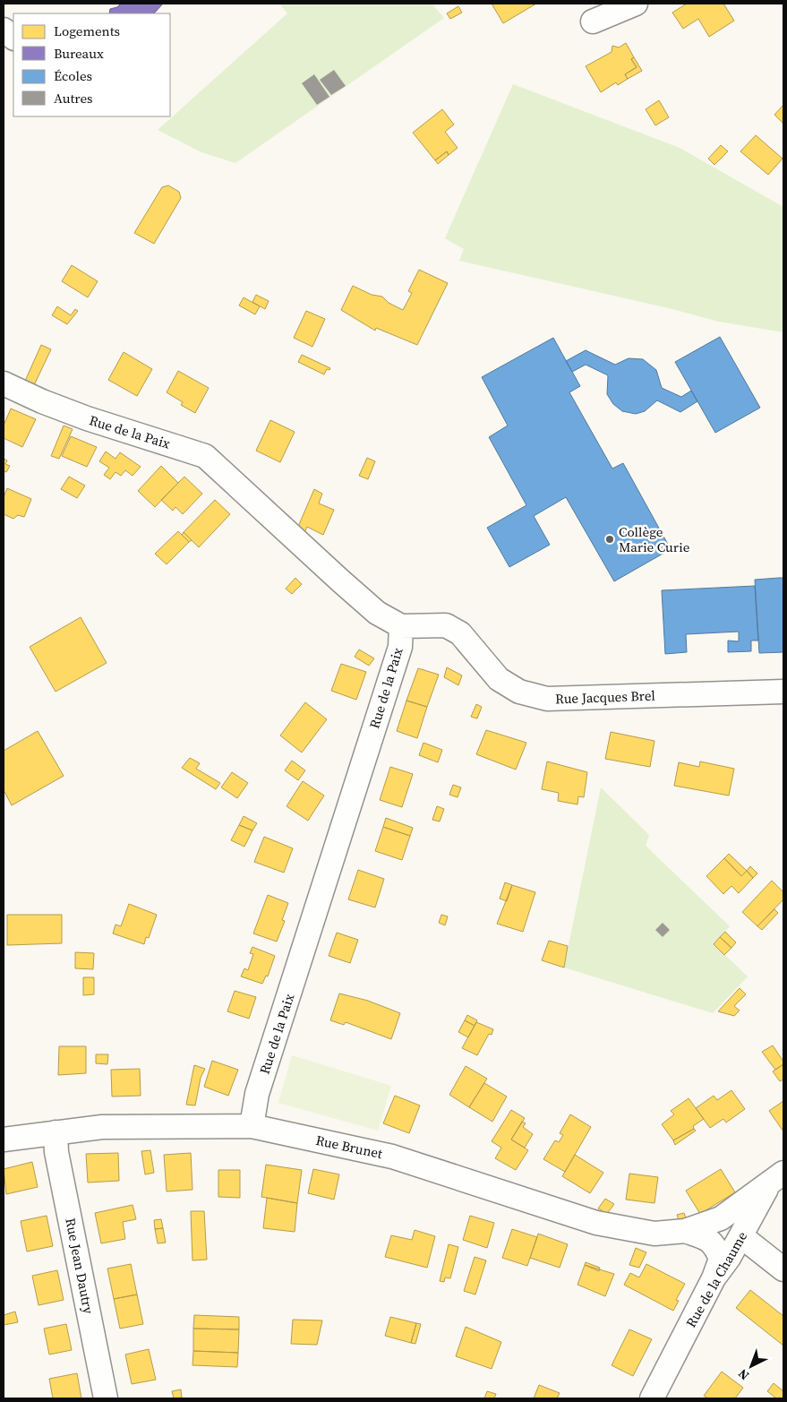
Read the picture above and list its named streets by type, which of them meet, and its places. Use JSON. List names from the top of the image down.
{
  "streets": {
    "street": [
      "Rue de la Paix",
      "Rue Jacques Brel",
      "Rue Brunet",
      "Rue Jean Dautry",
      "Rue de la Chaume"
    ]
  },
  "crossings": [
    ["Rue de la Paix", "Rue Jacques Brel"],
    ["Rue de la Paix", "Rue Brunet"],
    ["Rue Brunet", "Rue Jean Dautry"],
    ["Rue Brunet", "Rue de la Chaume"]
  ],
  "places": ["Collège Marie Curie"],
  "legend": [
    "Logements",
    "Bureaux",
    "Écoles",
    "Autres"
  ],
  "north": "bottom left"
}
